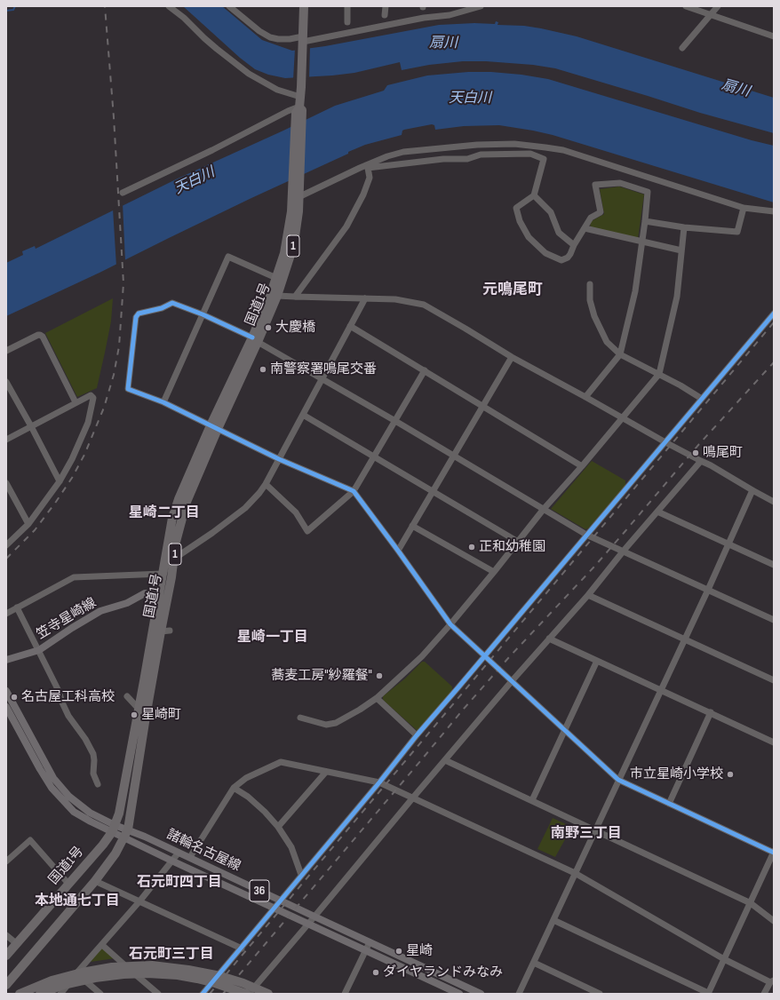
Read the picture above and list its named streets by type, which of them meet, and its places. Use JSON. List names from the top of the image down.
{
  "streets": {
    "highway": ["1", "国道1号"],
    "main road": ["笠寺星崎線", "諸輪名古屋線", "36"]
  },
  "crossings": [
    ["国道1号", "笠寺星崎線"],
    ["国道1号", "諸輪名古屋線"]
  ],
  "districts": [
    "元鳴尾町",
    "星崎二丁目",
    "星崎一丁目",
    "南野三丁目",
    "石元町四丁目",
    "本地通七丁目",
    "石元町三丁目"
  ],
  "water": ["扇川", "天白川"],
  "places": [
    "大慶橋",
    "南警察署鳴尾交番",
    "鳴尾町",
    "正和幼稚園",
    "蕎麦工房\"紗羅餐\"",
    "名古屋工科高校",
    "星崎町",
    "市立星崎小学校",
    "星崎",
    "ダイヤランドみなみ"
  ]
}
